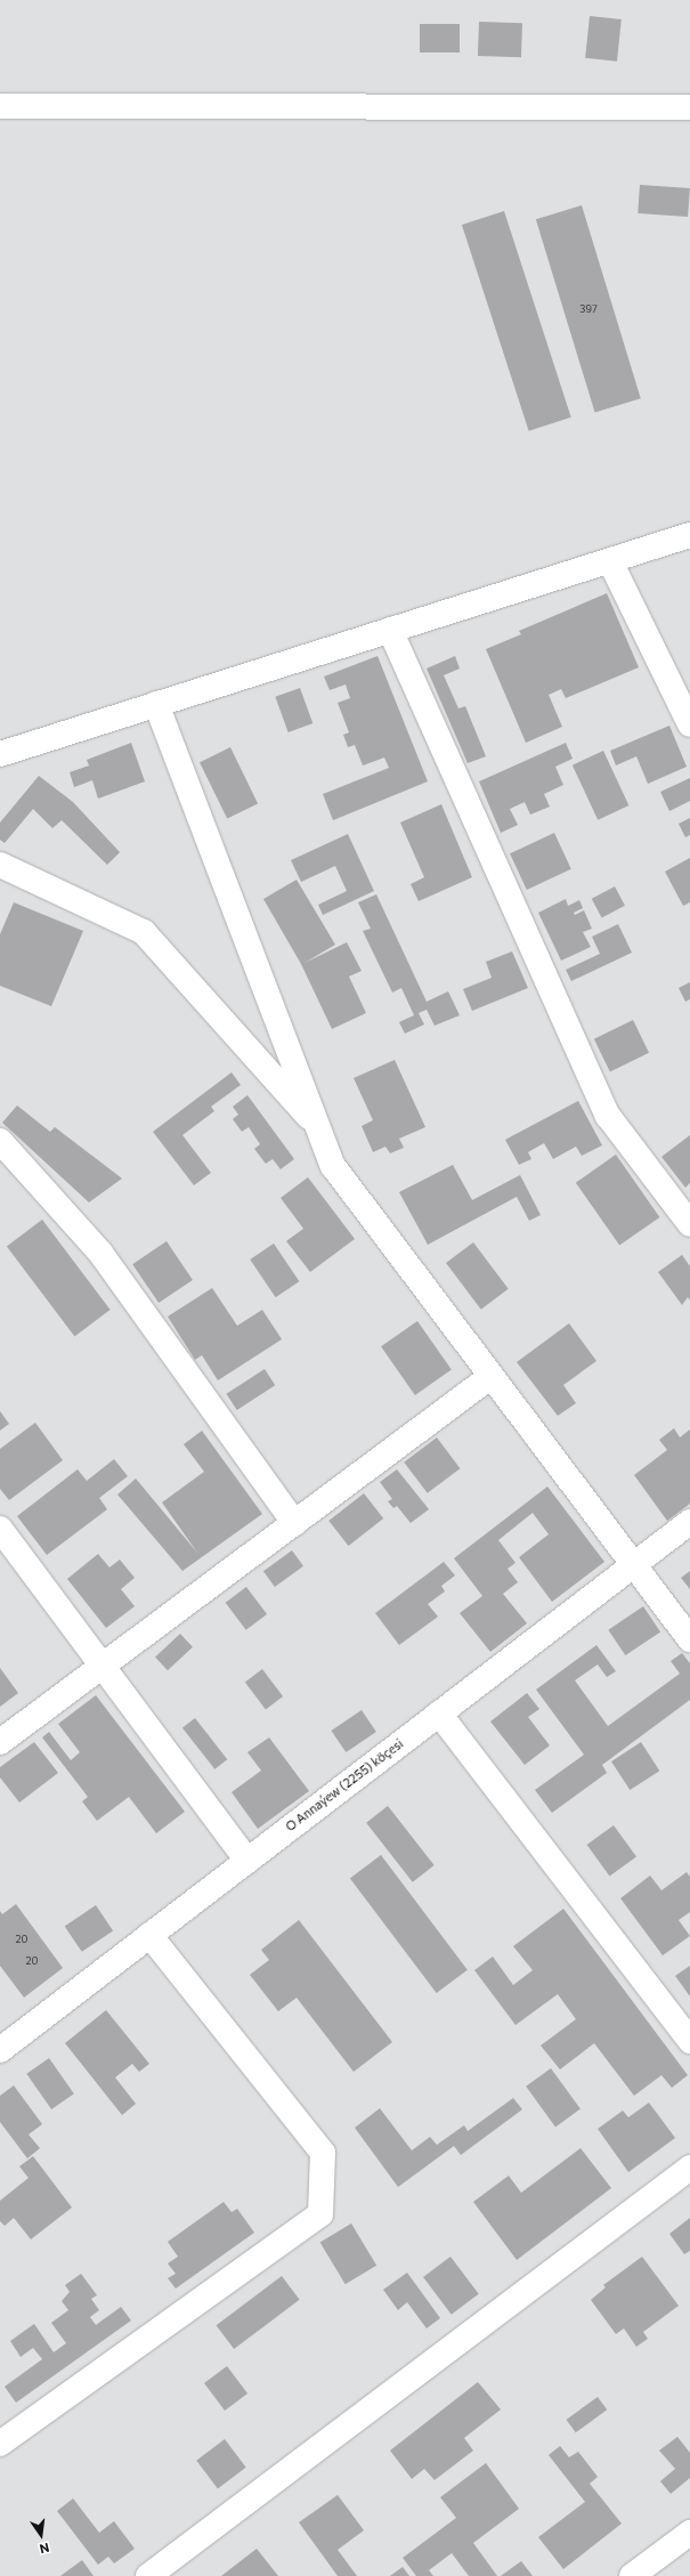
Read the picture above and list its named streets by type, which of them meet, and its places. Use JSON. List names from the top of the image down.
{
  "streets": {
    "street": ["O Annaýew (2255) köçesi"]
  },
  "house_numbers": ["397", "20", "20"],
  "north": "bottom"
}
